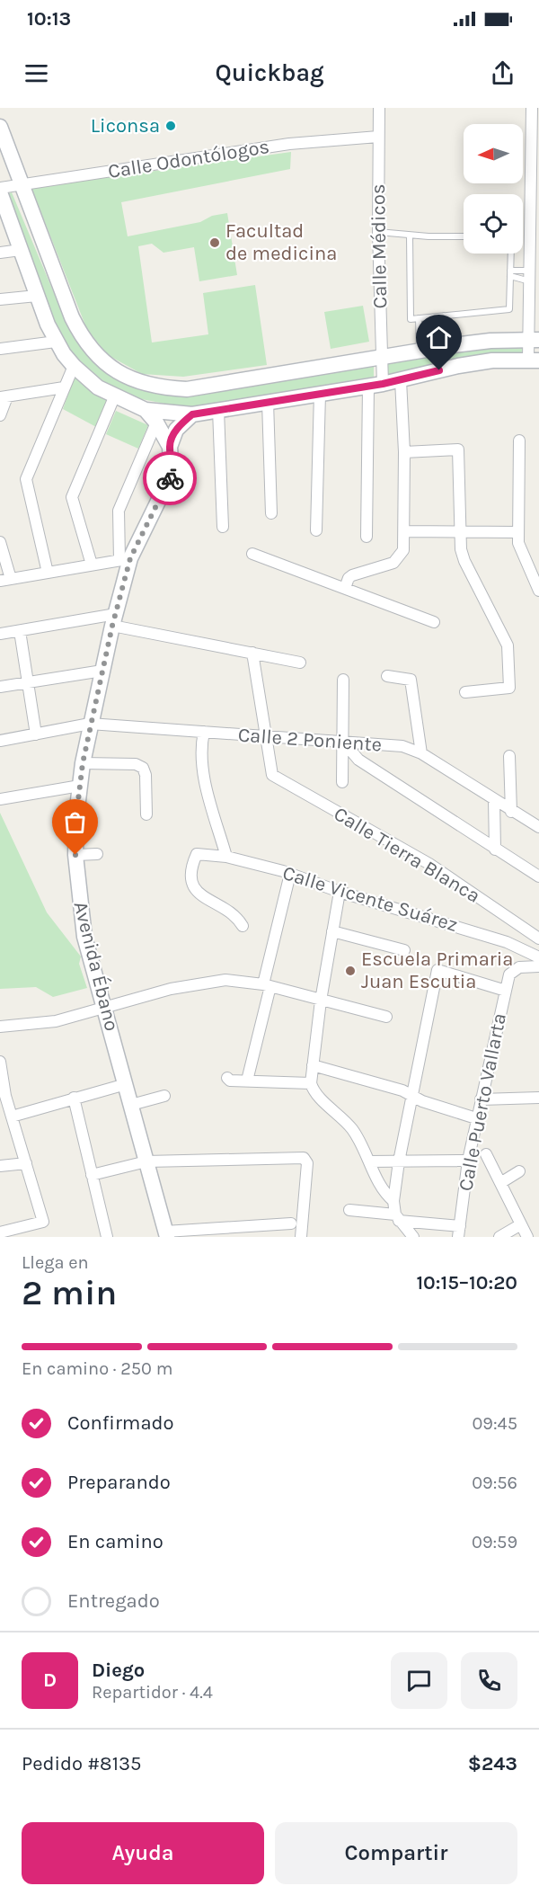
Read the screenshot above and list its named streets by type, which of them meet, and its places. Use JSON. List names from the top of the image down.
{
  "streets": {
    "main road": ["Avenida Ébano"],
    "street": [
      "Calle Odontólogos",
      "Calle Médicos",
      "Calle 2 Poniente",
      "Calle Tierra Blanca",
      "Calle Vicente Suárez",
      "Calle Puerto Vallarta"
    ]
  },
  "crossings": [
    ["Calle Odontólogos", "Calle Médicos"],
    ["Calle 2 Poniente", "Calle Tierra Blanca"],
    ["Calle 2 Poniente", "Avenida Ébano"]
  ],
  "places": ["Liconsa", "Facultad de medicina", "Escuela Primaria Juan Escutia"],
  "north": "left",
  "page": {
    "status": "10:13",
    "header": "Quickbag",
    "heading": ["2 min", "Llega en", "10:15–10:20"],
    "panel": [
      "Diego",
      "Repartidor · 4.4",
      "Pedido #8135",
      "$243"
    ],
    "bar": "En camino · 250 m",
    "list": [
      ["Confirmado", "09:45"],
      ["Preparando", "09:56"],
      ["En camino", "09:59"],
      "Entregado"
    ],
    "round": "D",
    "buttons": ["Ayuda", "Compartir"]
  }
}
